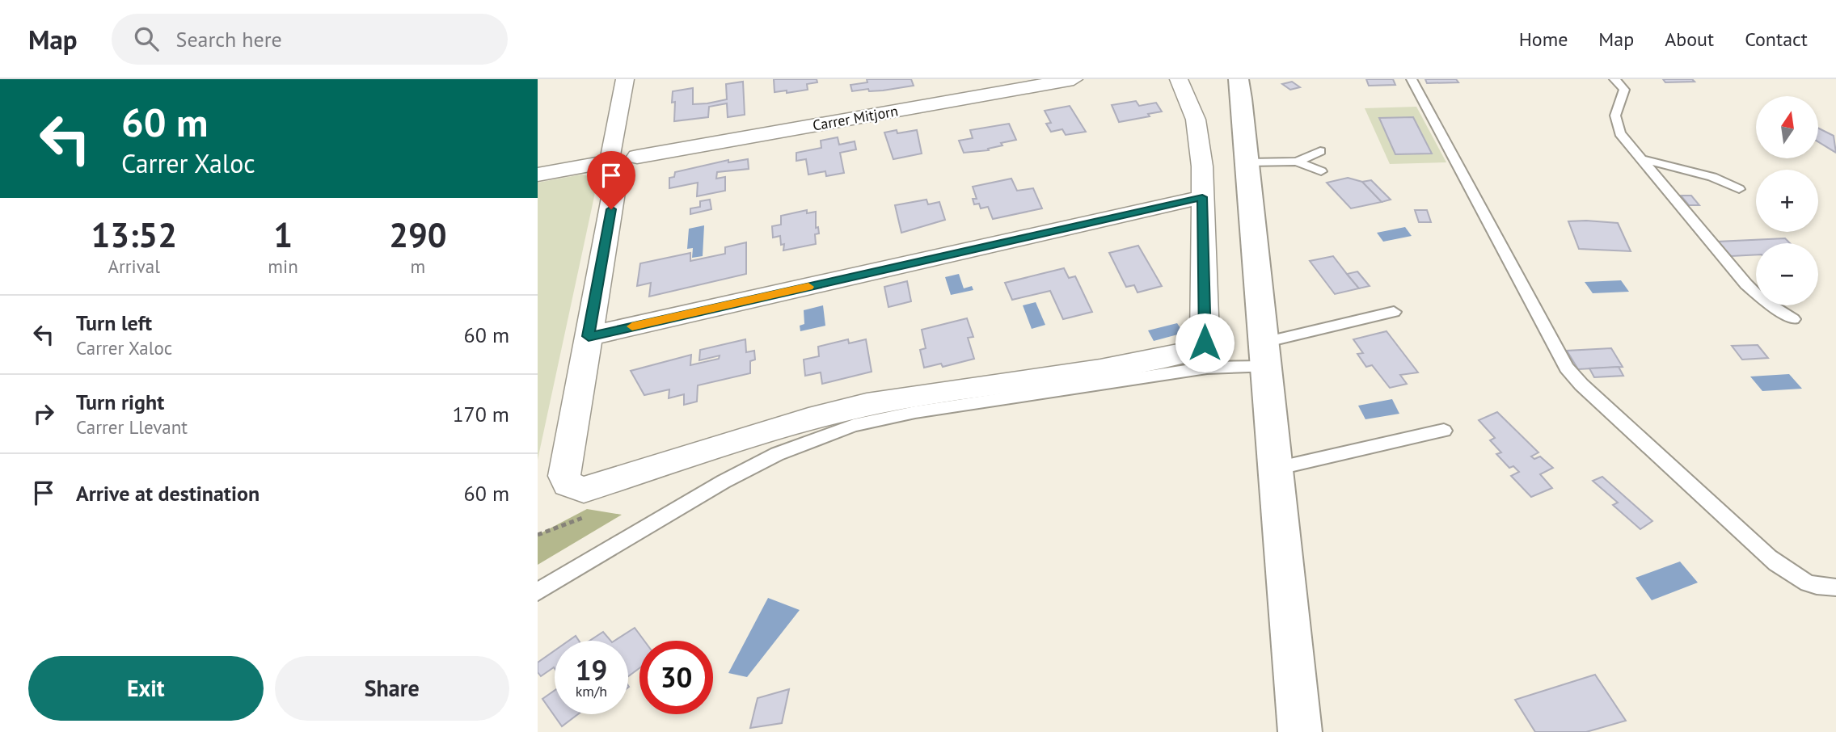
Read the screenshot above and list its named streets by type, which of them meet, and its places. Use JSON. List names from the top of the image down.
{
  "streets": {
    "street": ["Carrer Mitjorn"]
  },
  "north": "top",
  "page": {
    "header": "Map",
    "search": "Search here",
    "nav": [
      "Home",
      "Map",
      "About",
      "Contact"
    ],
    "turn": ["60 m", "Carrer Xaloc"],
    "map_buttons": ["+", "−"],
    "eta": [
      "13:52",
      "Arrival",
      "1",
      "min",
      "290",
      "m"
    ],
    "list": [
      {
        "name": "Turn left",
        "note": "Carrer Xaloc",
        "value": "60 m"
      },
      {
        "name": "Turn right",
        "note": "Carrer Llevant",
        "value": "170 m"
      },
      {
        "name": "Arrive at destination",
        "value": "60 m"
      }
    ],
    "speed": "19 km/h",
    "limit": "30",
    "buttons": ["Exit", "Share"]
  }
}
